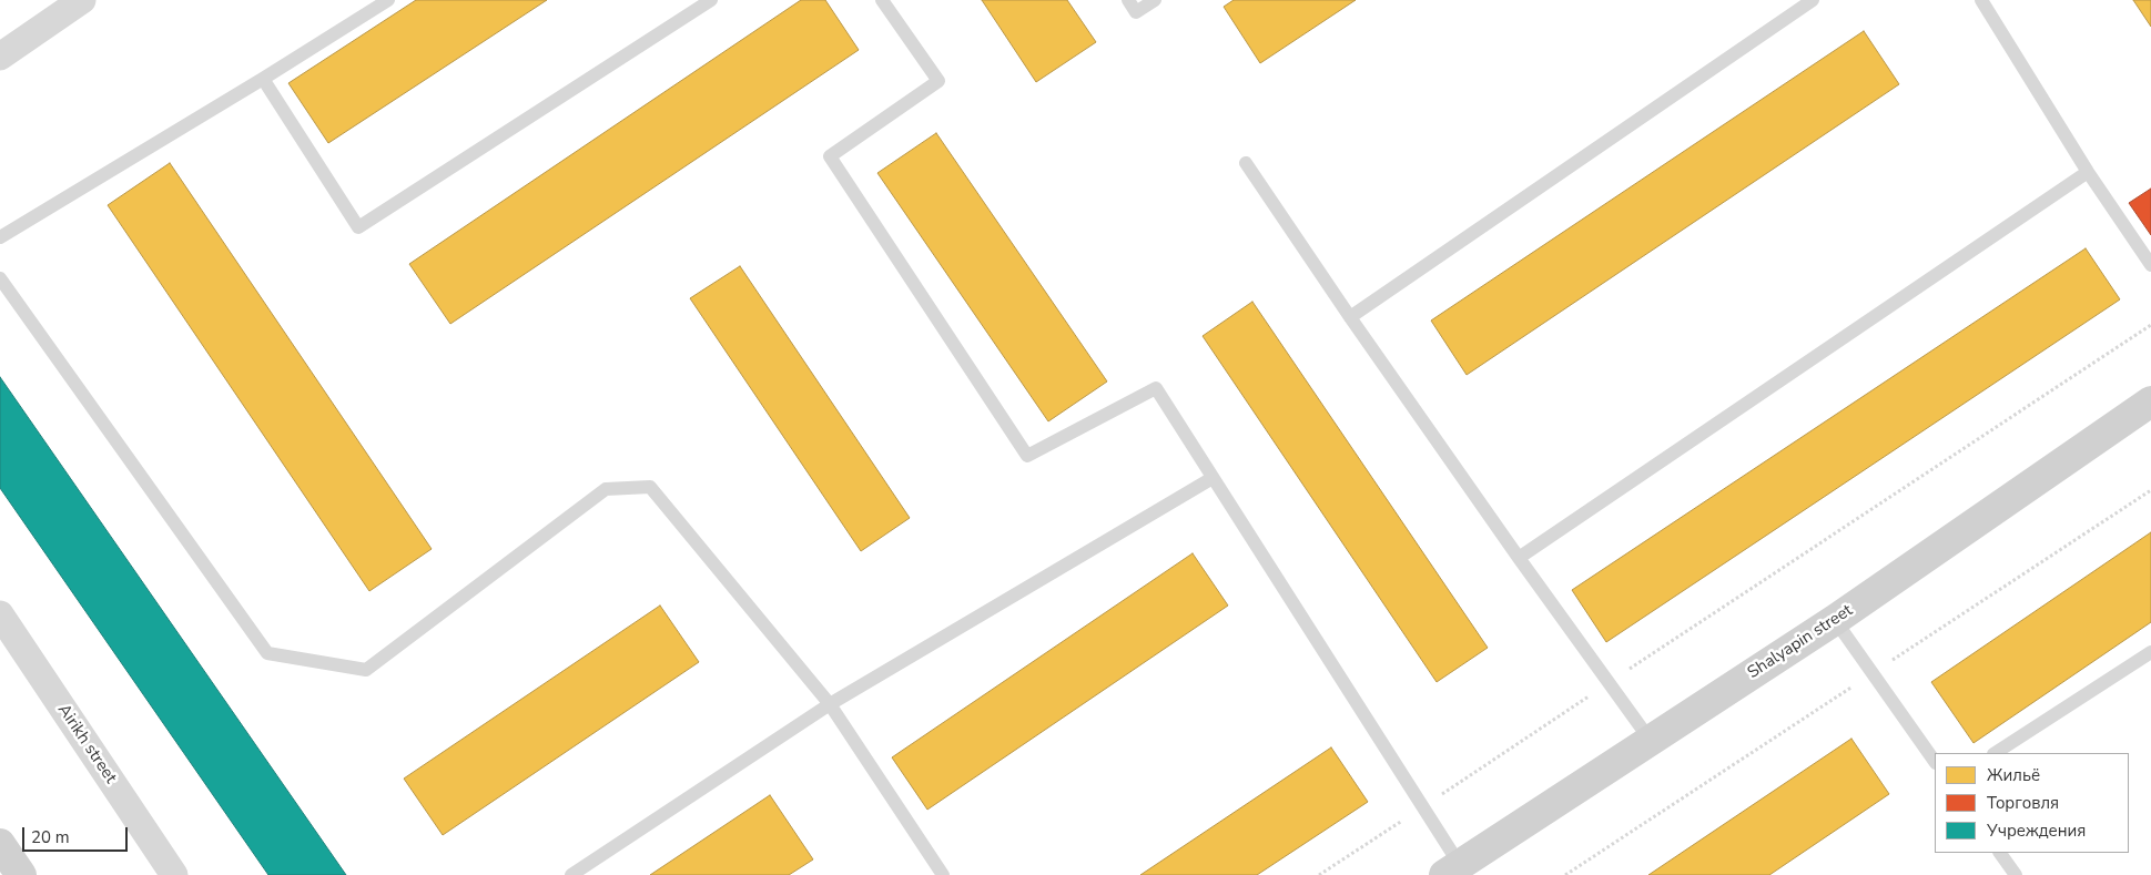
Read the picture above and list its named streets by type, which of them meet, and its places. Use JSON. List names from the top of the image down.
{
  "streets": {
    "main road": ["Shalyapin street"],
    "street": ["Airikh street"]
  },
  "legend": ["Жильё", "Торговля", "Учреждения"],
  "scale_bar": "20 m"
}
